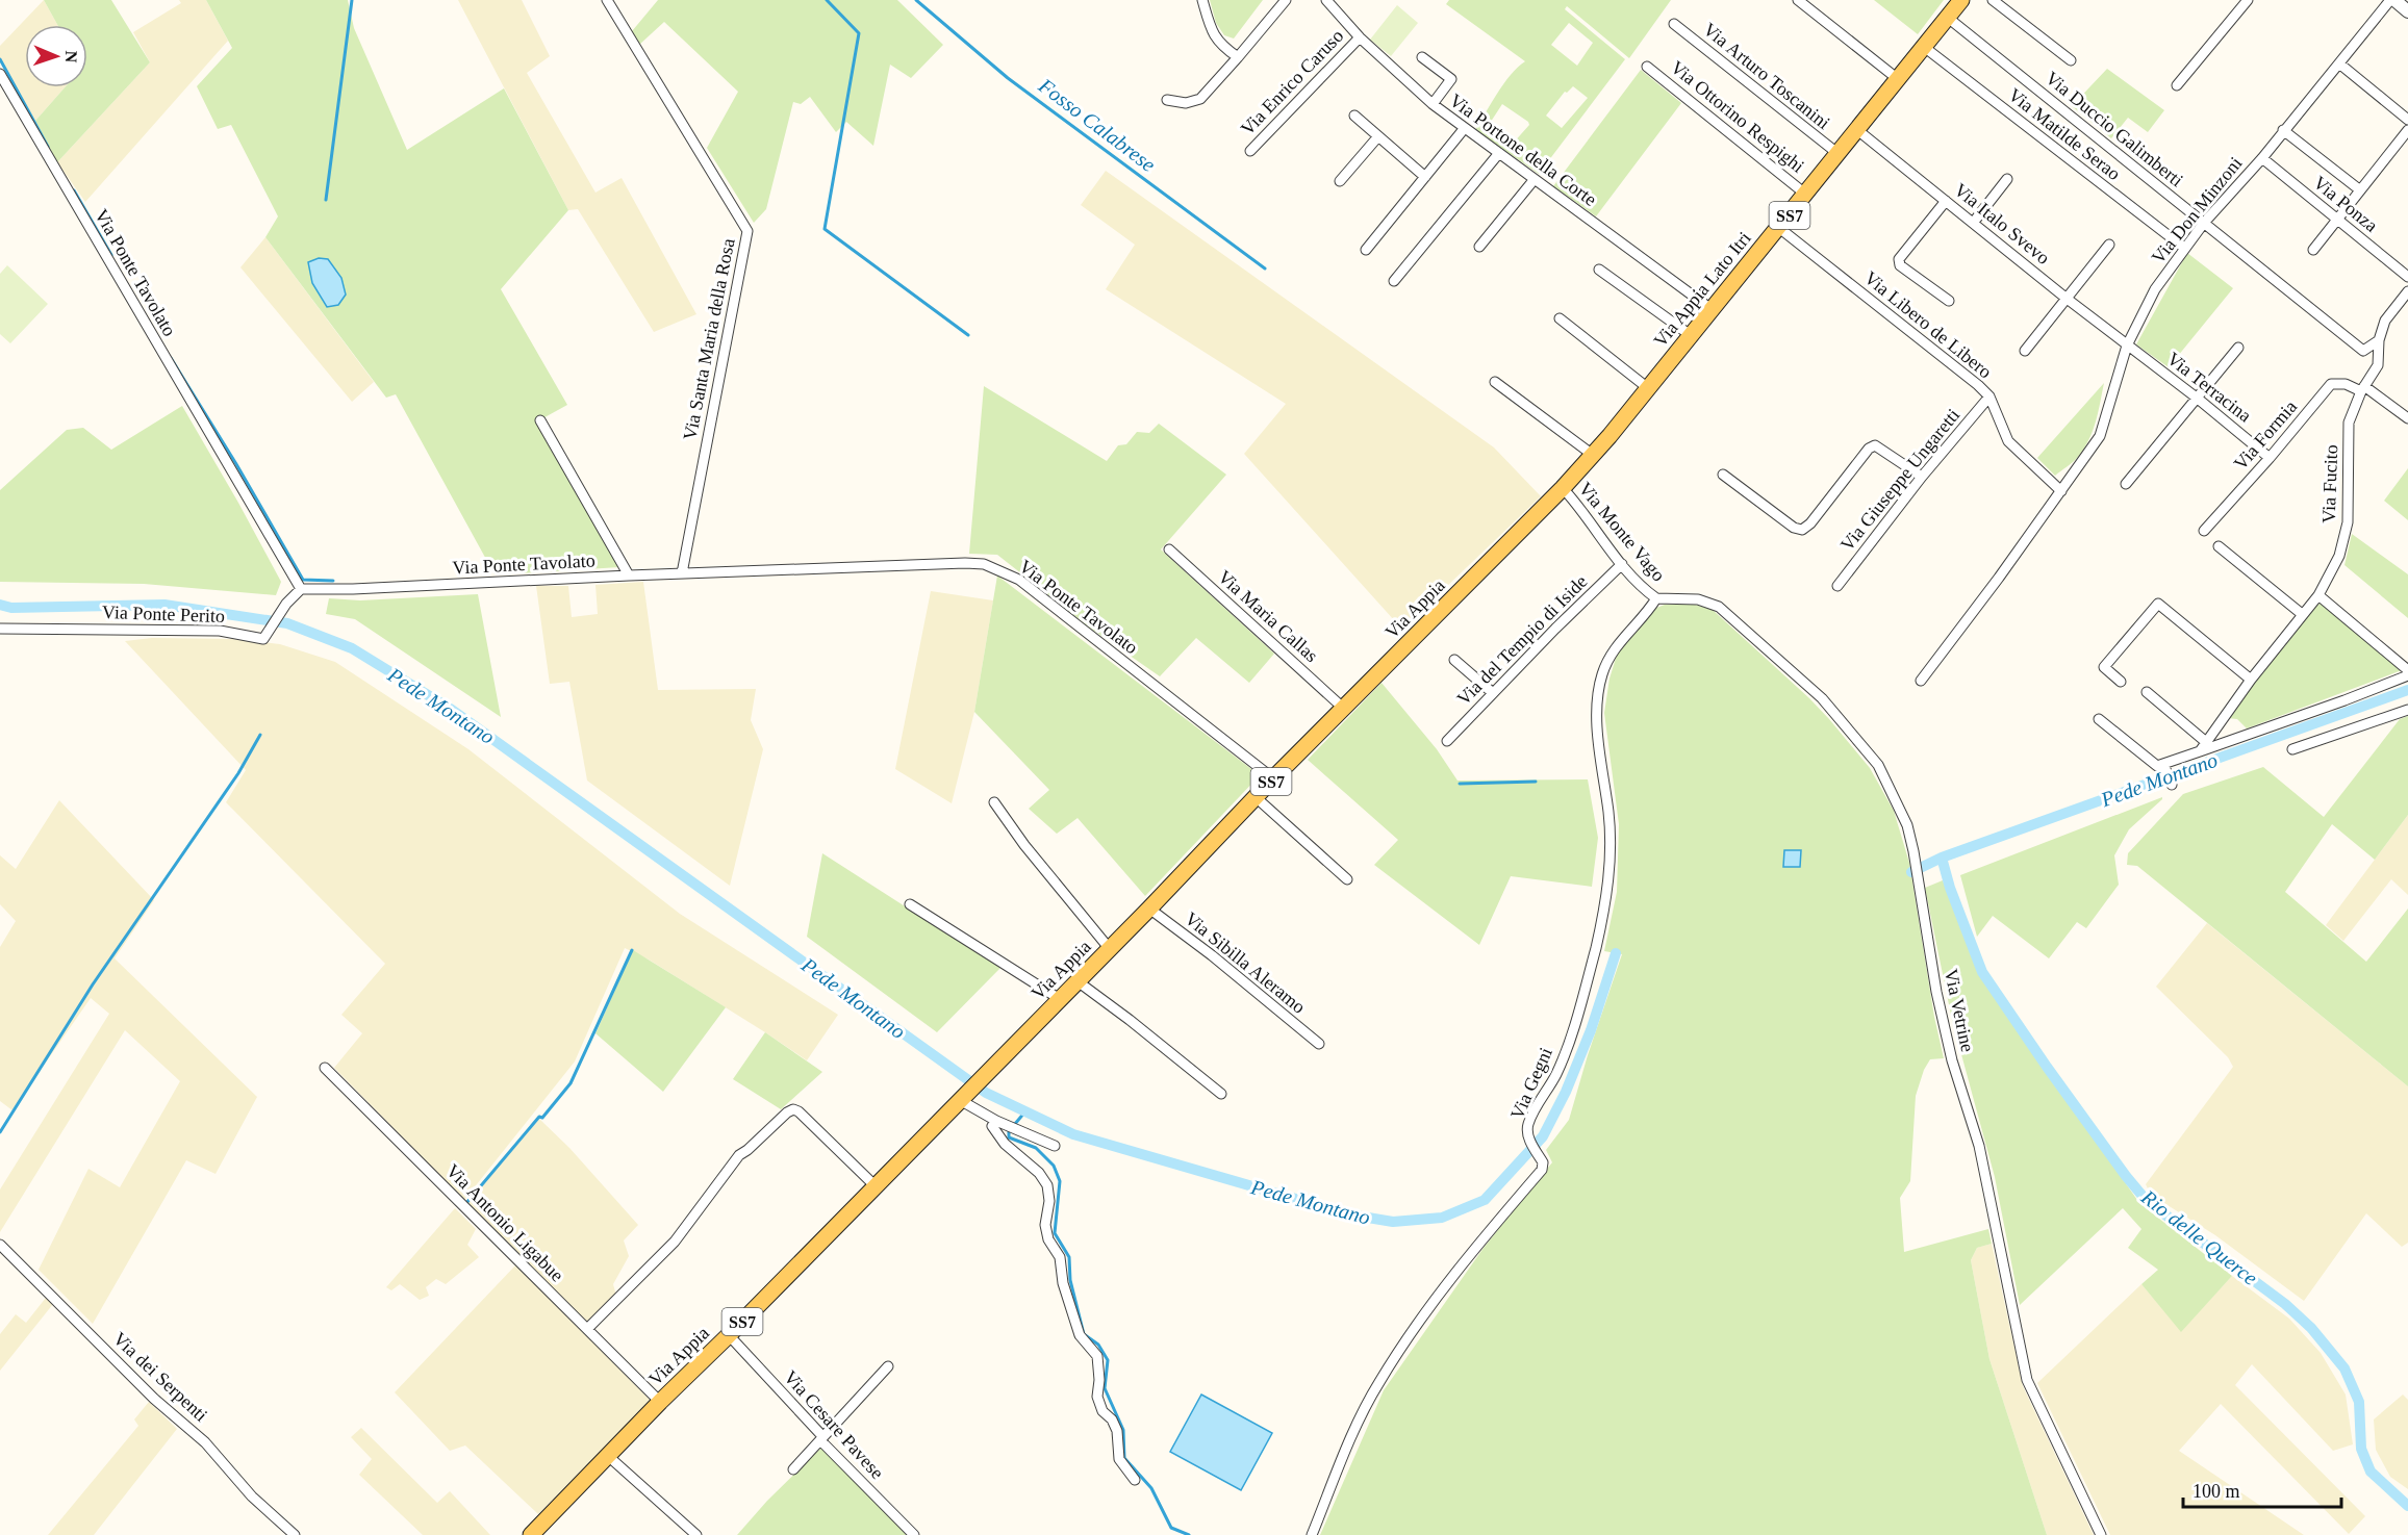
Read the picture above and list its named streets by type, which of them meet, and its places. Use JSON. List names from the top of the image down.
{
  "streets": {
    "main road": ["SS7", "Via Appia Lato Itri", "Via Appia"],
    "street": [
      "Via Arturo Toscanini",
      "Via Enrico Caruso",
      "Via Ottorino Respighi",
      "Via Duccio Galimberti",
      "Via Matilde Serao",
      "Via Portone della Corte",
      "Via Ponza",
      "Via Don Minzoni",
      "Via Italo Svevo",
      "Via Ponte Tavolato",
      "Via Libero de Libero",
      "Via Santa Maria della Rosa",
      "Via Terracina",
      "Via Formia",
      "Via Giuseppe Ungaretti",
      "Via Fucito",
      "Via Monte Vago",
      "Via Ponte Perito",
      "Via Maria Callas",
      "Via del Tempio di Iside",
      "Via Sibilla Aleramo",
      "Via Vetrine",
      "Via Gegni",
      "Via Antonio Ligabue",
      "Via dei Serpenti",
      "Via Cesare Pavese"
    ]
  },
  "crossings": [
    ["Via Arturo Toscanini", "Via Appia Lato Itri"],
    ["Via Enrico Caruso", "Via Portone della Corte"],
    ["Via Ottorino Respighi", "Via Appia Lato Itri"],
    ["Via Duccio Galimberti", "Via Don Minzoni"],
    ["Via Duccio Galimberti", "Via Appia Lato Itri"],
    ["Via Duccio Galimberti", "Via Fucito"],
    ["Via Matilde Serao", "Via Don Minzoni"],
    ["Via Matilde Serao", "Via Appia Lato Itri"],
    ["Via Portone della Corte", "Via Appia Lato Itri"],
    ["Via Ponza", "Via Don Minzoni"],
    ["Via Don Minzoni", "Via Italo Svevo"],
    ["Via Don Minzoni", "Via Libero de Libero"],
    ["Via Don Minzoni", "Via Terracina"],
    ["Via Italo Svevo", "Via Appia Lato Itri"],
    ["Via Italo Svevo", "Via Terracina"],
    ["Via Ponte Tavolato", "Via Santa Maria della Rosa"],
    ["Via Ponte Tavolato", "Via Appia"],
    ["Via Ponte Tavolato", "Via Ponte Perito"],
    ["Via Appia Lato Itri", "Via Libero de Libero"],
    ["Via Appia Lato Itri", "Via Appia"],
    ["Via Libero de Libero", "Via Giuseppe Ungaretti"],
    ["Via Terracina", "Via Formia"],
    ["Via Formia", "Via Fucito"],
    ["Via Monte Vago", "Via Appia"],
    ["Via Monte Vago", "Via del Tempio di Iside"],
    ["Via Monte Vago", "Via Vetrine"],
    ["Via Monte Vago", "Via Gegni"],
    ["Via Appia", "Via Maria Callas"],
    ["Via Appia", "Via Sibilla Aleramo"],
    ["Via Appia", "Via Antonio Ligabue"],
    ["Via Appia", "Via Cesare Pavese"],
    ["Via Vetrine", "Via Gegni"]
  ],
  "water": ["Fosso Calabrese", "Pede Montano", "Rio delle Querce"],
  "scale_bar": "100 m",
  "north": "right"
}
